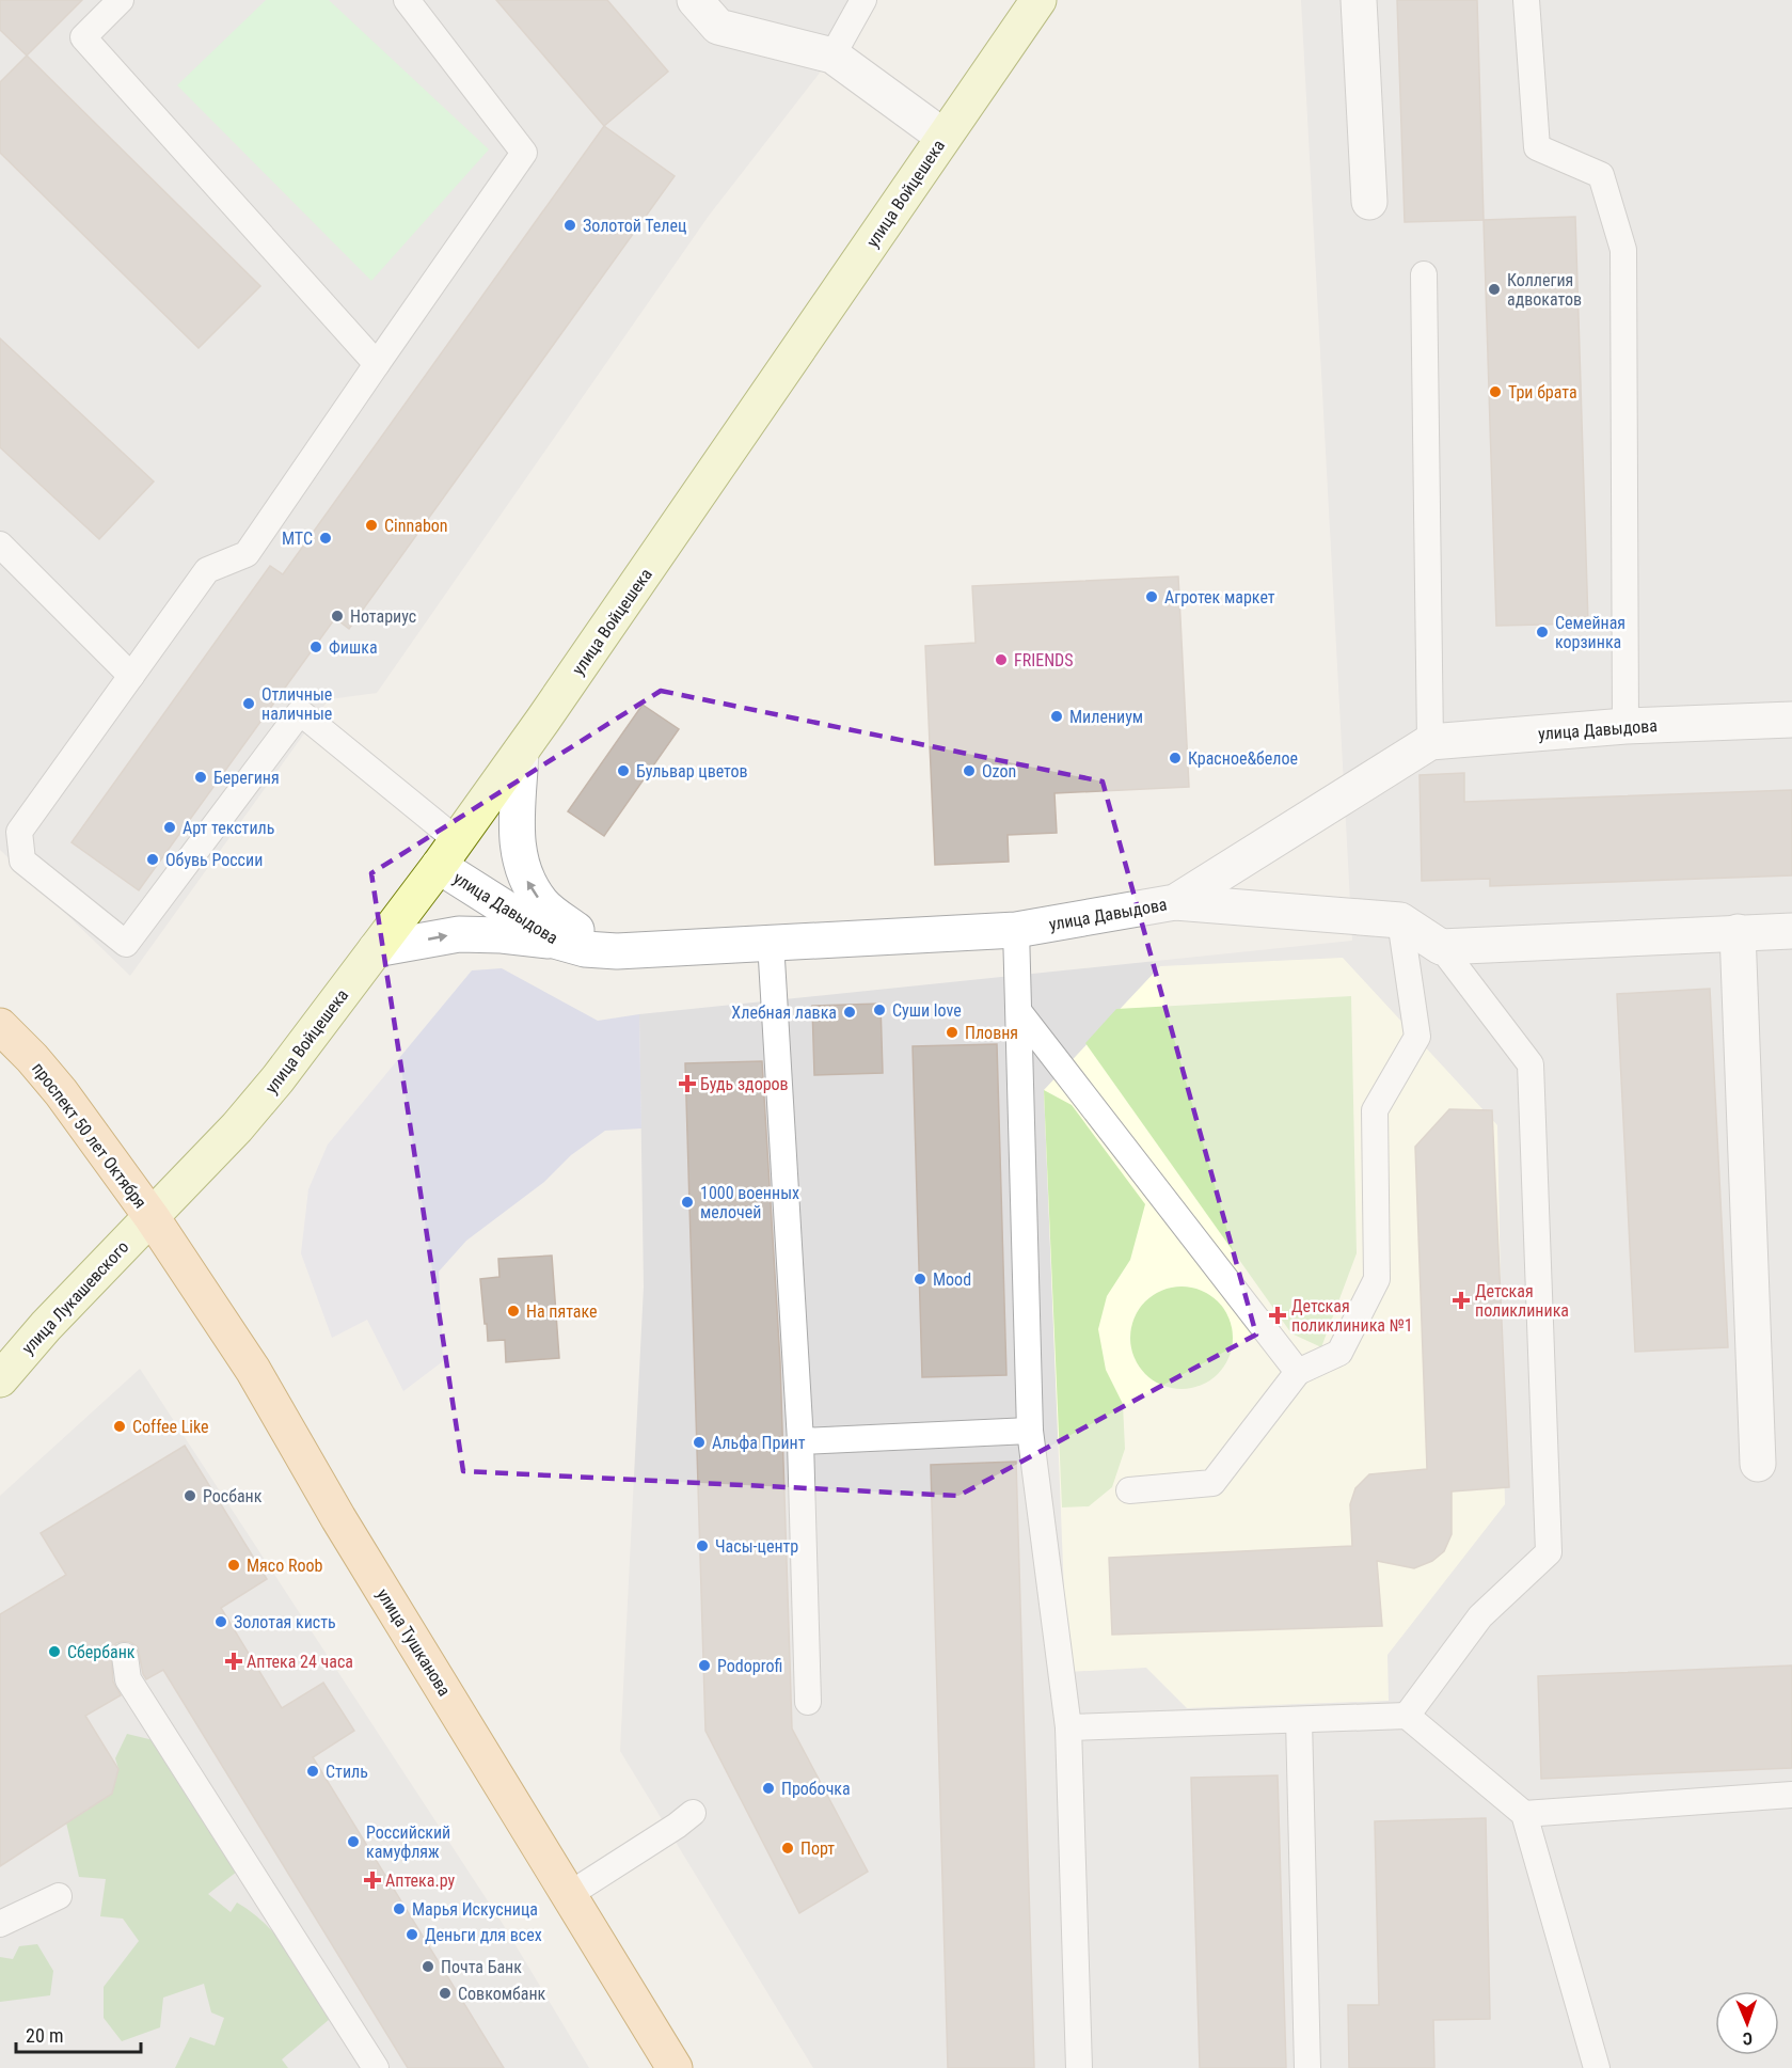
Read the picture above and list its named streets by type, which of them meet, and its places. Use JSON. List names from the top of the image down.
{
  "streets": {
    "main road": [
      "улица Войцешека",
      "проспект 50 лет Октября",
      "улица Лукашевского",
      "улица Тушканова"
    ],
    "street": ["улица Давыдова"]
  },
  "crossings": [
    ["улица Войцешека", "улица Давыдова"],
    ["улица Войцешека", "проспект 50 лет Октября"],
    ["улица Войцешека", "улица Лукашевского"],
    ["улица Войцешека", "улица Тушканова"],
    ["проспект 50 лет Октября", "улица Лукашевского"],
    ["проспект 50 лет Октября", "улица Тушканова"],
    ["улица Лукашевского", "улица Тушканова"]
  ],
  "places": {
    "other": [
      "Золотой Телец",
      "Коллегия адвокатов",
      "Три брата",
      "Cinnabon",
      "МТС",
      "Агротек маркет",
      "Нотариус",
      "Семейная корзинка",
      "Фишка",
      "FRIENDS",
      "Отличные наличные",
      "Милениум",
      "Красное&белое",
      "Бульвар цветов",
      "Ozon",
      "Берегиня",
      "Арт текстиль",
      "Обувь России",
      "Суши love",
      "Хлебная лавка",
      "Пловня",
      "1000 военных мелочей",
      "Mood",
      "На пятаке",
      "Coffee Like",
      "Альфа Принт",
      "Росбанк",
      "Часы-центр",
      "Мясо Roob",
      "Золотая кисть",
      "Сбербанк",
      "Podoprofi",
      "Стиль",
      "Пробочка",
      "Российский камуфляж",
      "Порт",
      "Марья Искусница",
      "Деньги для всех",
      "Почта Банк",
      "Совкомбанк"
    ],
    "health": [
      "Будь здоров",
      "Детская поликлиника",
      "Детская поликлиника №1",
      "Аптека 24 часа",
      "Аптека.ру"
    ]
  },
  "scale_bar": "20 m",
  "north": "bottom"
}
